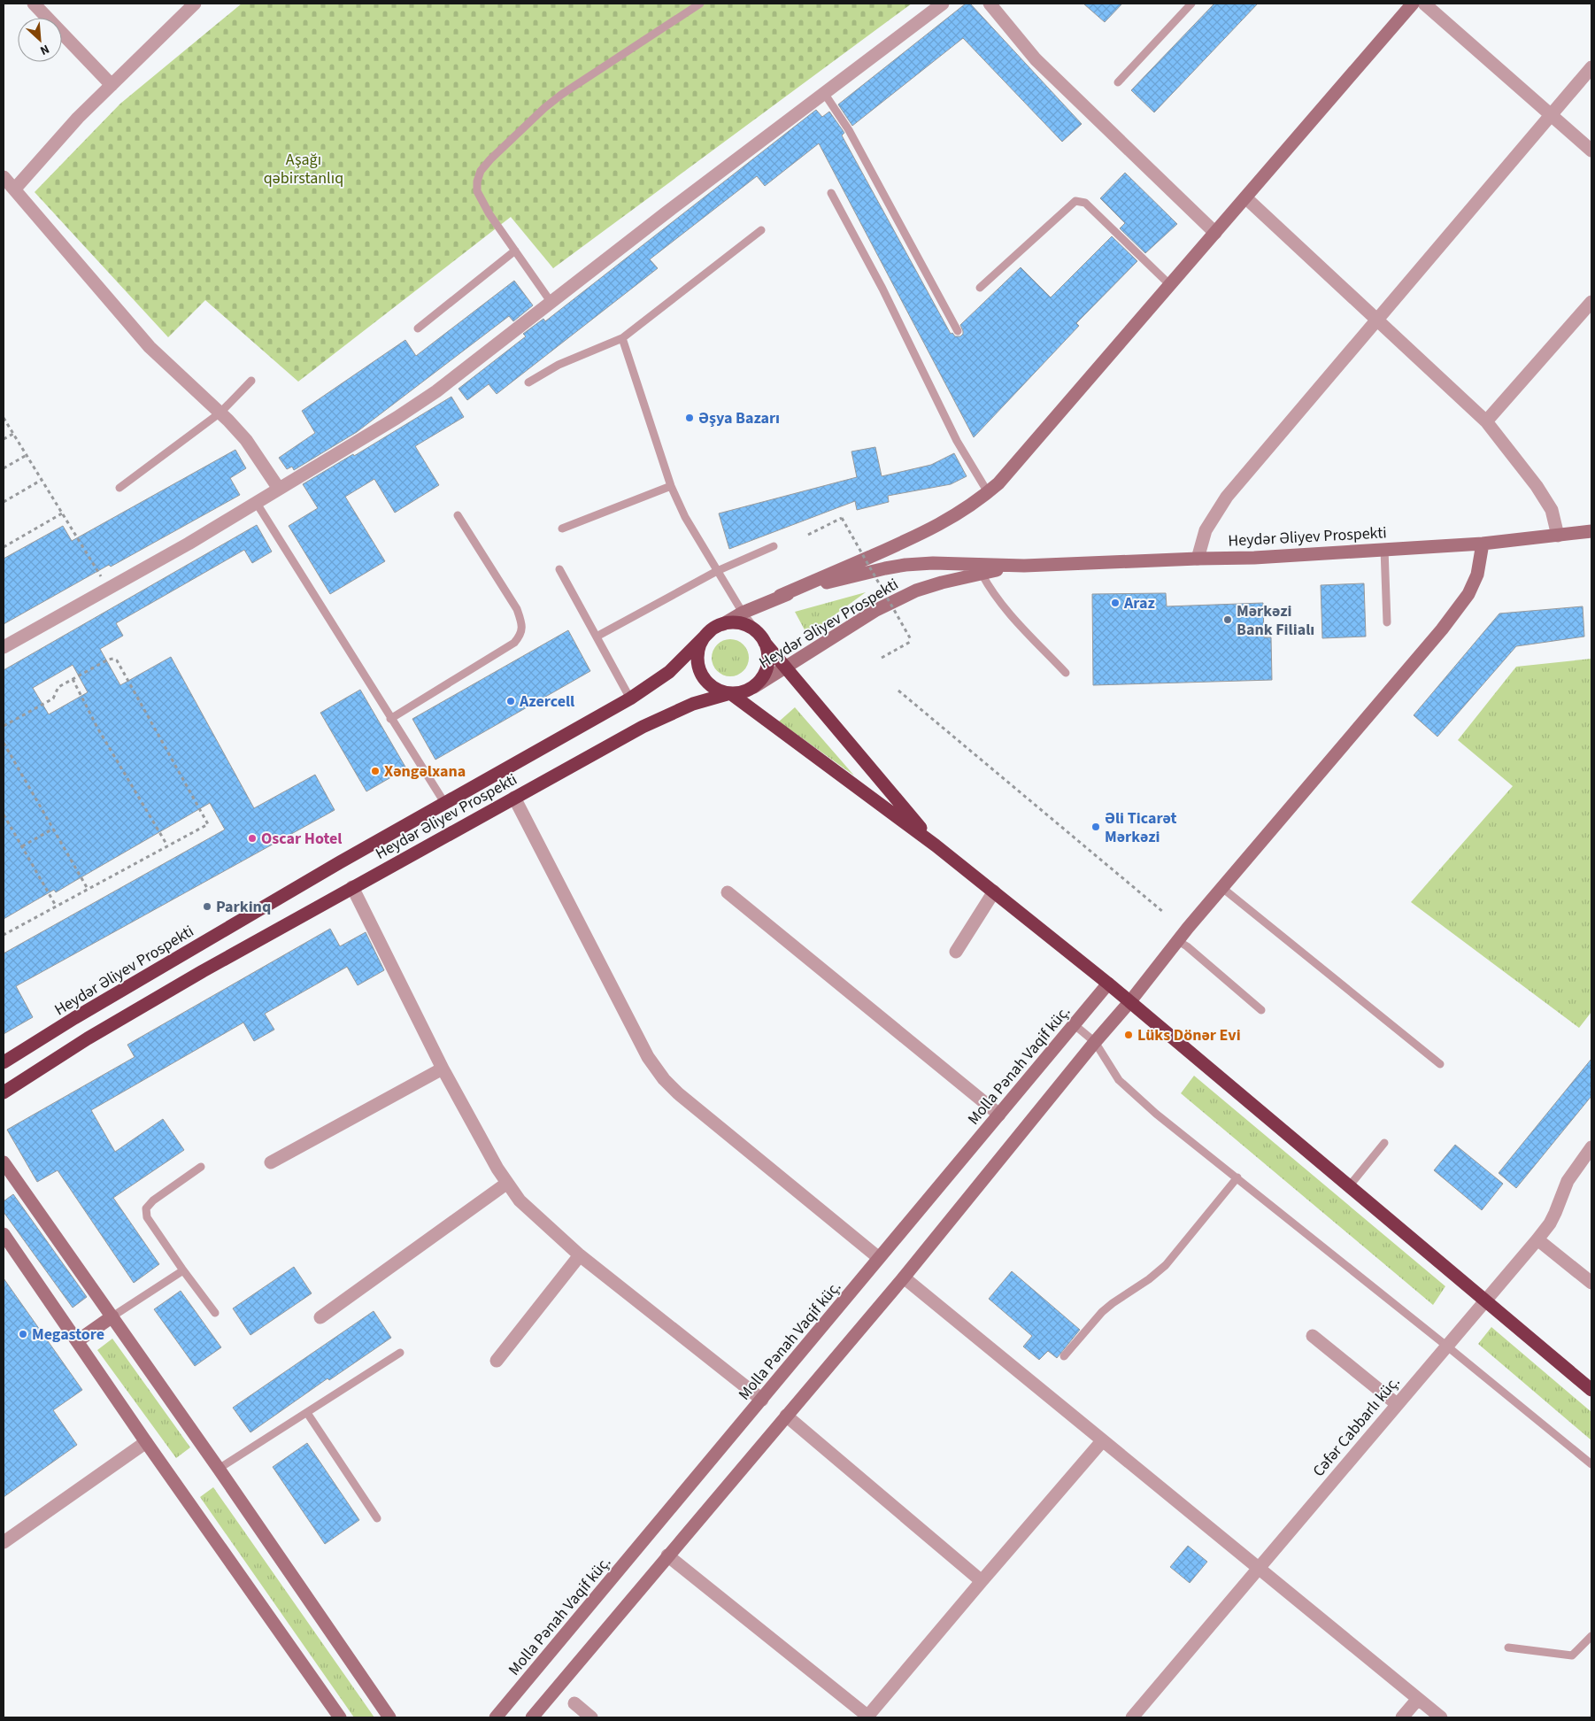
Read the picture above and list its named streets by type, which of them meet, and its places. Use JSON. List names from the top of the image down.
{
  "streets": {
    "highway": ["Heydər Əliyev Prospekti"],
    "street": ["Molla Pənah Vaqif küç.", "Cəfər Cabbarlı küç."]
  },
  "parks": ["Aşağı qəbirstanlıq"],
  "places": [
    "Əşya Bazarı",
    "Araz",
    "Mərkəzi Bank Filialı",
    "Azercell",
    "Xəngəlxana",
    "Əli Ticarət Mərkəzi",
    "Oscar Hotel",
    "Parkinq",
    "Lüks Dönər Evi",
    "Megastore"
  ],
  "north": "bottom right"
}
